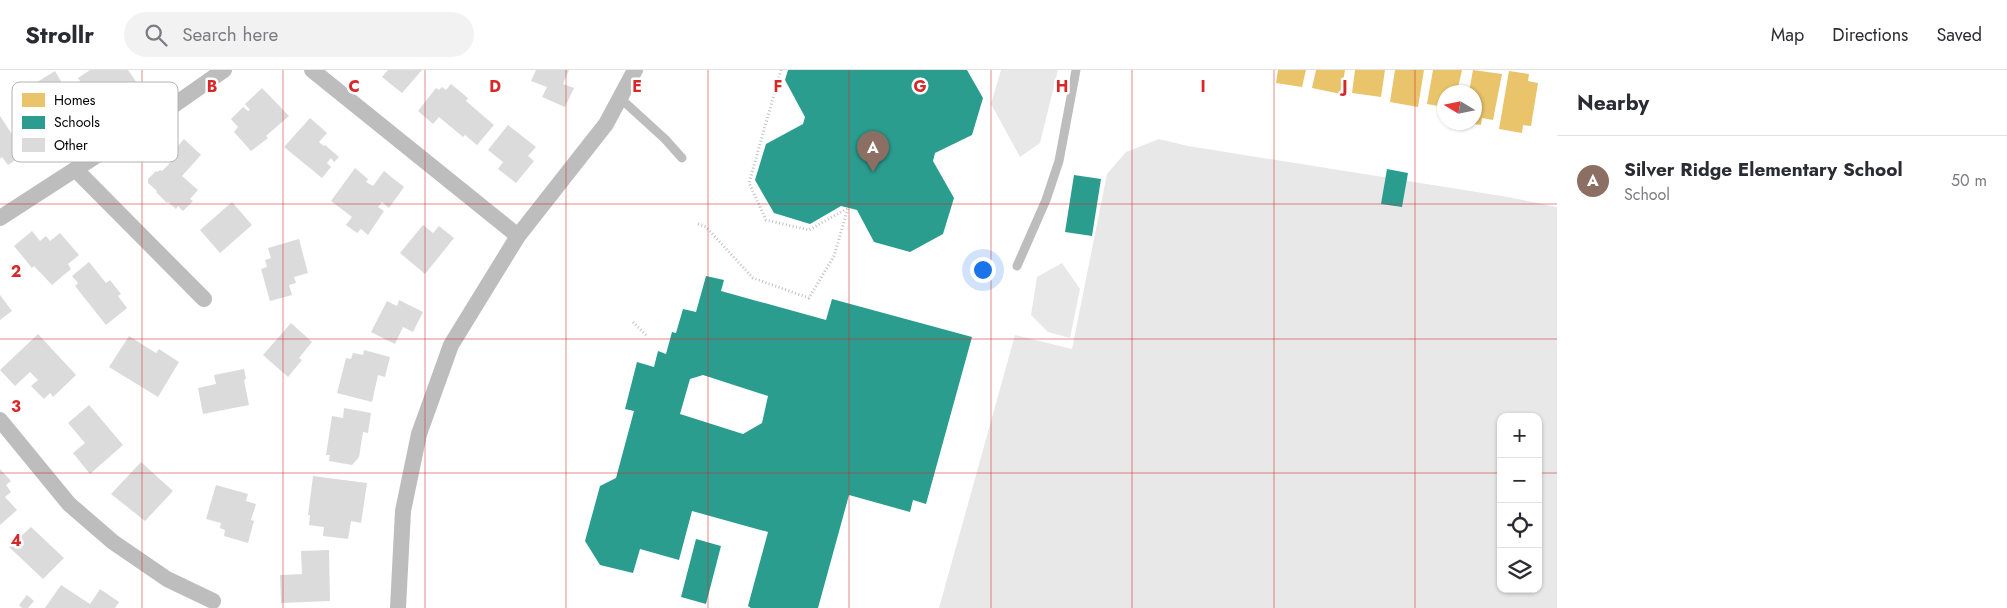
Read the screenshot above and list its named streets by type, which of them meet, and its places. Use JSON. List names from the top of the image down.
{
  "legend": ["Homes", "Schools", "Other"],
  "north": "left",
  "page": {
    "header": "Strollr",
    "search": "Search here",
    "nav": ["Map", "Directions", "Saved"],
    "heading": "Nearby",
    "pins": "A",
    "list": [
      {
        "mark": "A",
        "name": "Silver Ridge Elementary School",
        "note": "School",
        "value": "50 m"
      }
    ],
    "map_buttons": ["+", "−"]
  },
  "grid": {
    "columns": [
      "B",
      "C",
      "D",
      "E",
      "F",
      "G",
      "H",
      "I",
      "J"
    ],
    "rows": ["2", "3", "4"]
  }
}
